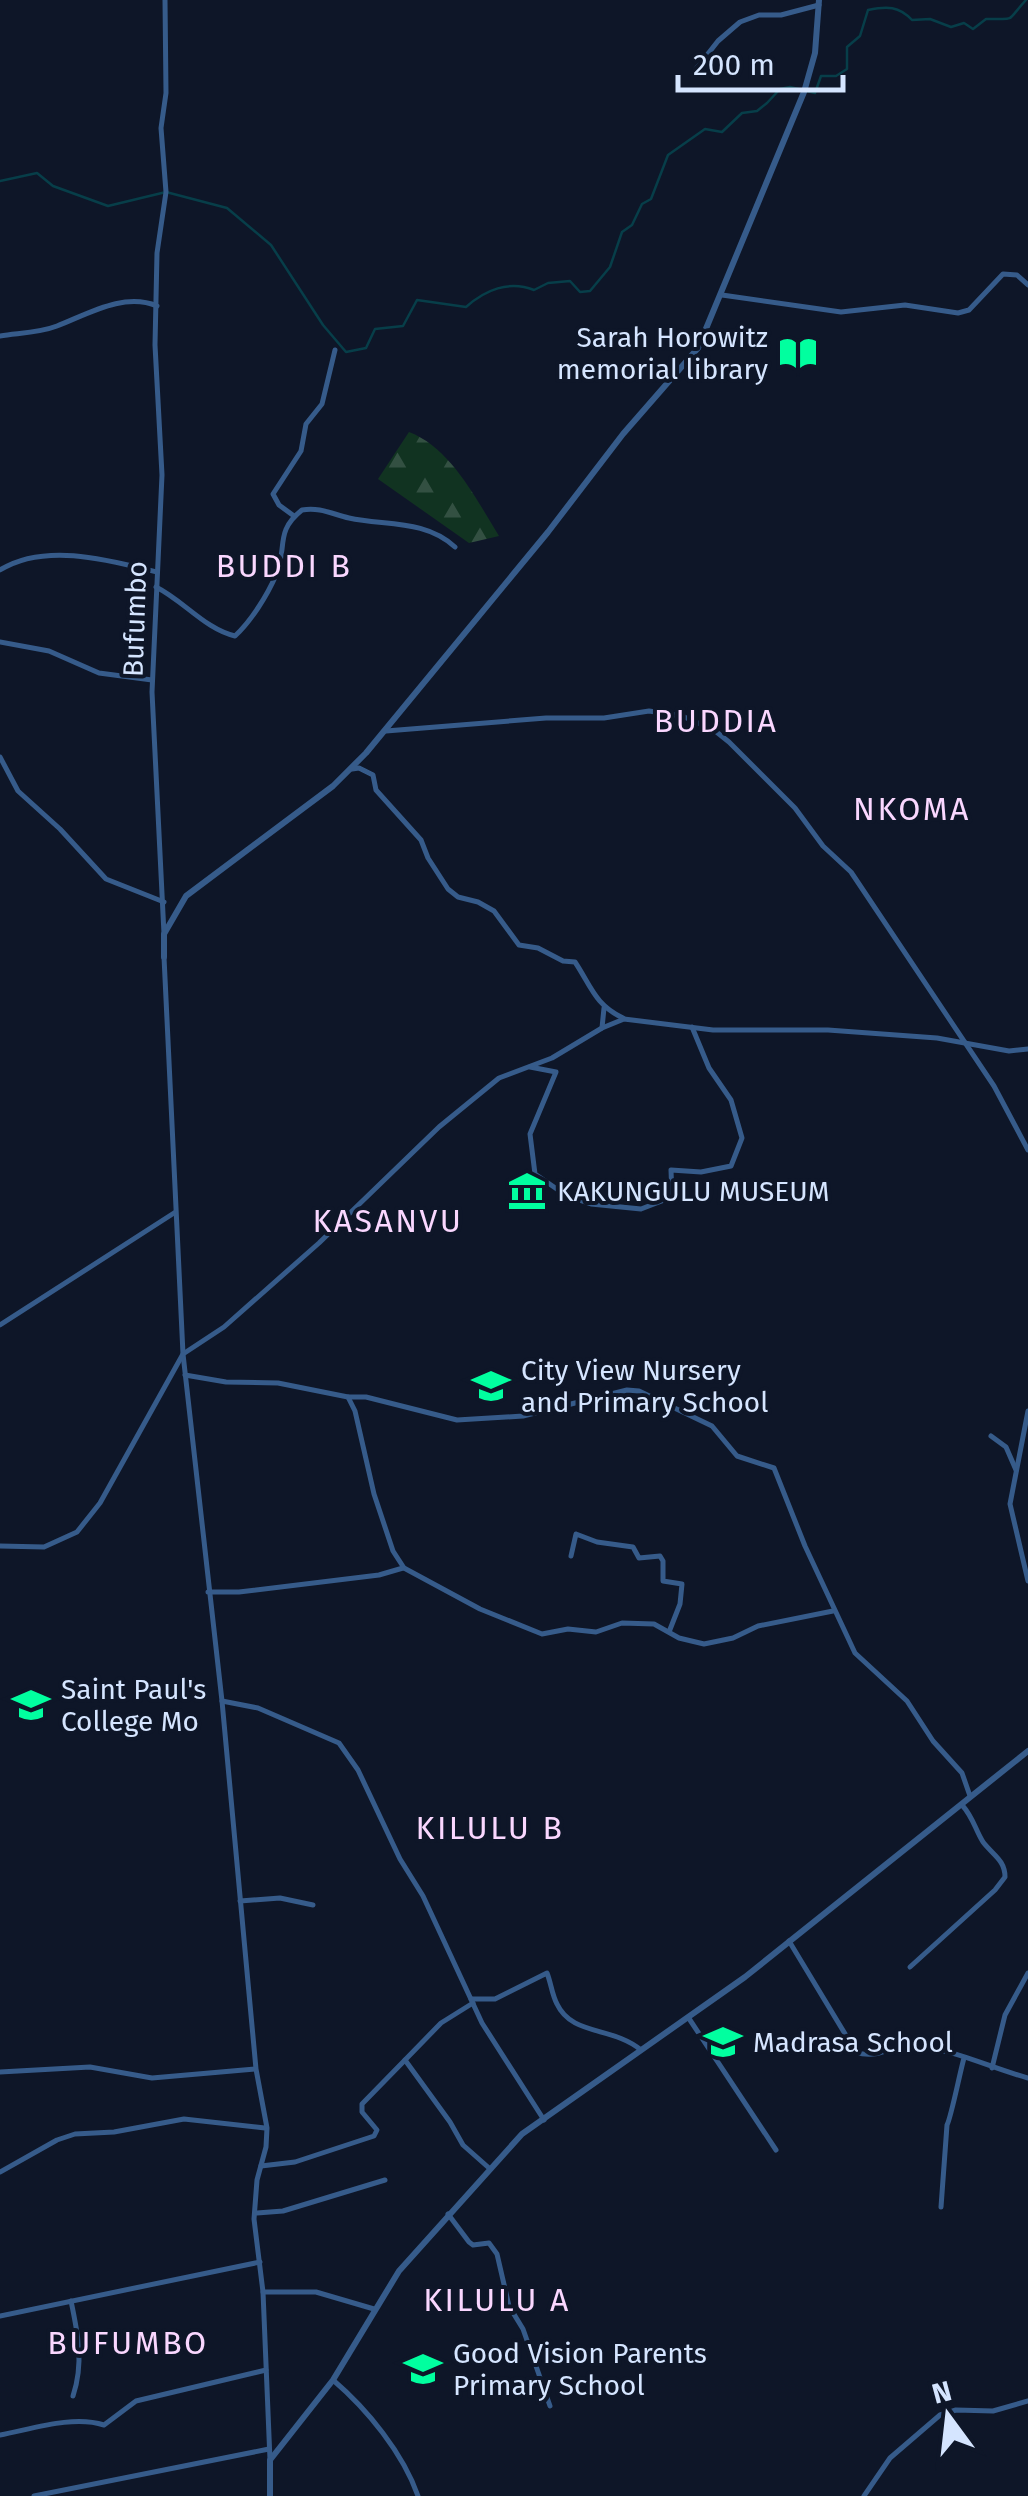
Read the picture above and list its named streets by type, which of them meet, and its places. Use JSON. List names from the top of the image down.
{
  "streets": {
    "street": ["Bufumbo"]
  },
  "districts": [
    "BUDDI B",
    "BUDDIA",
    "NKOMA",
    "KASANVU",
    "KILULU B",
    "KILULU A",
    "BUFUMBO"
  ],
  "places": {
    "library": ["Sarah Horowitz memorial library"],
    "museum": ["KAKUNGULU MUSEUM"],
    "school or university": [
      "City View Nursery and Primary School",
      "Saint Paul's College Mo",
      "Madrasa School",
      "Good Vision Parents Primary School"
    ]
  },
  "scale_bar": "200 m",
  "north": "top"
}
